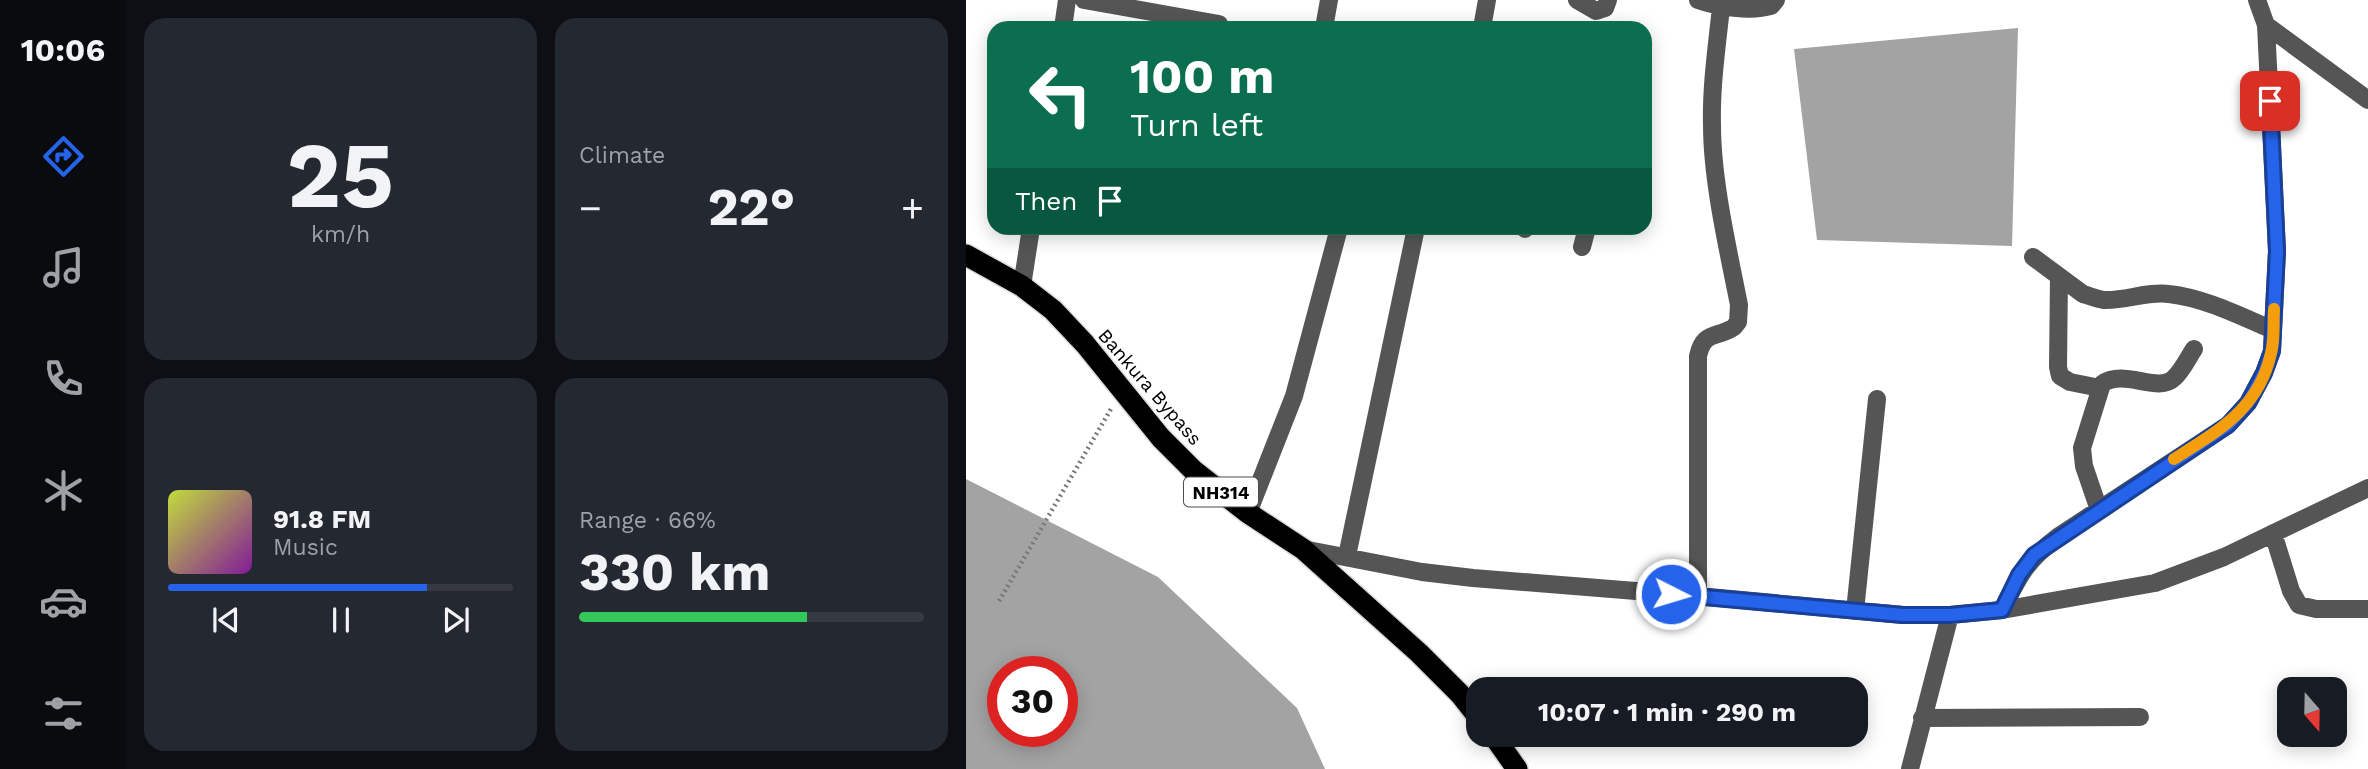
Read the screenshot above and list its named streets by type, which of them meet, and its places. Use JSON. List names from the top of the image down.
{
  "streets": {
    "highway": ["Bankura Bypass", "NH314"]
  },
  "north": "bottom",
  "page": {
    "tabs": "10:06",
    "tile": [
      ["25", "km/h"],
      "Climate",
      ["Range · 66%", "330 km"]
    ],
    "turn": ["100 m", "Turn left"],
    "then": "Then",
    "heat": ["−", "22°", "+"],
    "song": ["91.8 FM", "Music"],
    "limit": "30",
    "trip": "10:07 · 1 min · 290 m"
  }
}
